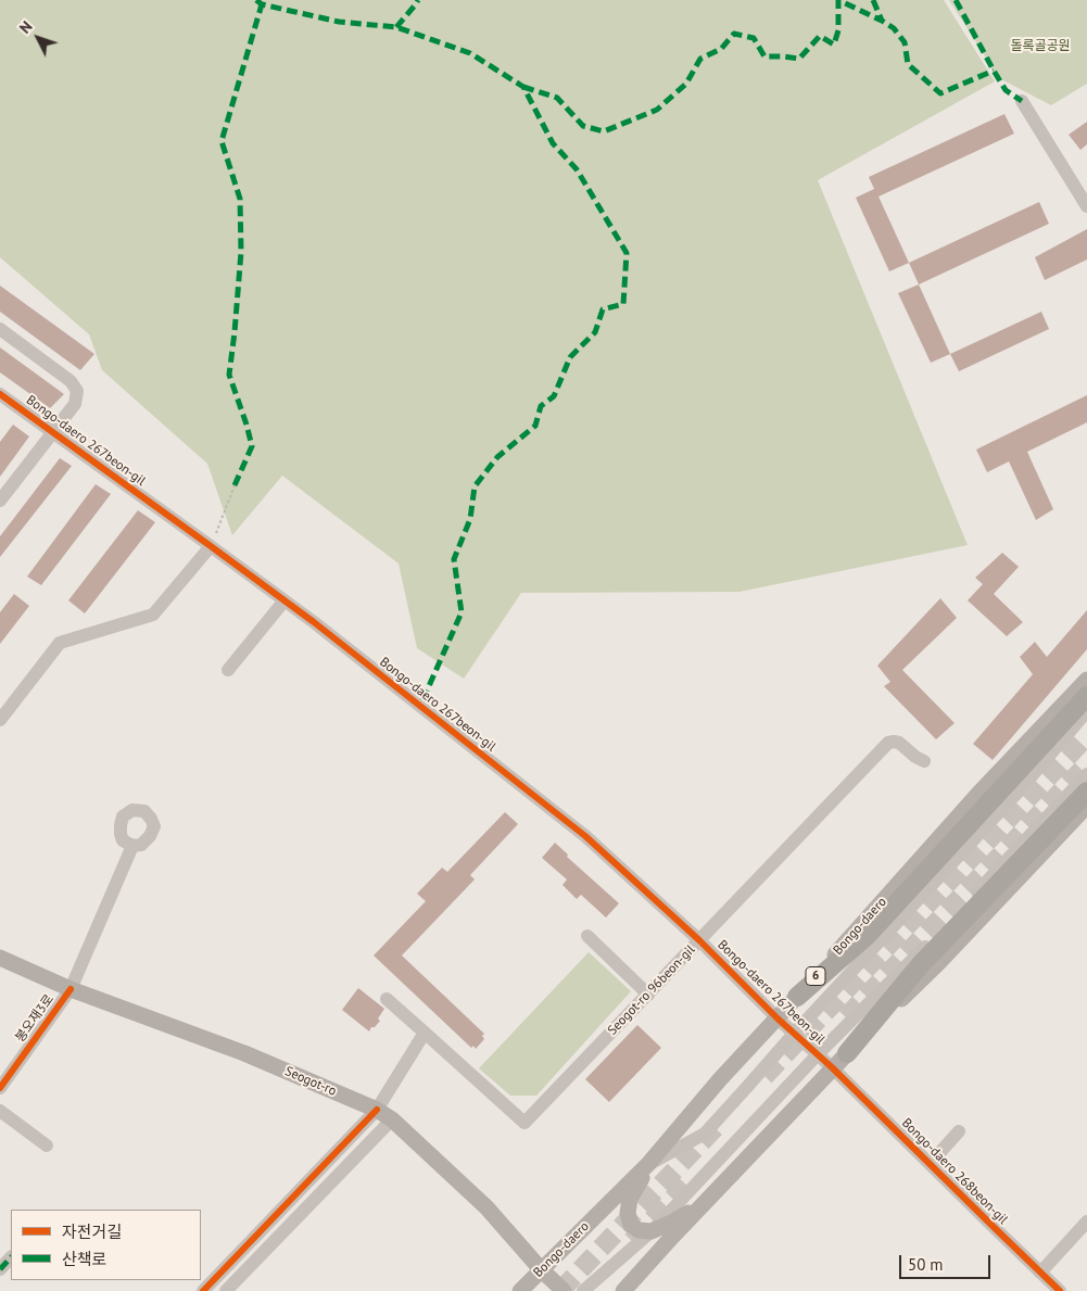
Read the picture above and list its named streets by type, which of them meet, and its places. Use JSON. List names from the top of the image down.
{
  "streets": {
    "main road": ["Bongo-daero", "6", "Seogot-ro"],
    "street": [
      "Bongo-daero 267beon-gil",
      "Seogot-ro 96beon-gil",
      "봉오재3로",
      "Bongo-daero 268beon-gil"
    ]
  },
  "crossings": [
    ["Bongo-daero 267beon-gil", "Bongo-daero"],
    ["Bongo-daero 267beon-gil", "Seogot-ro 96beon-gil"],
    ["Bongo-daero 267beon-gil", "Bongo-daero 268beon-gil"],
    ["Bongo-daero", "Seogot-ro"],
    ["봉오재3로", "Seogot-ro"]
  ],
  "parks": ["돌록골공원"],
  "legend": ["자전거길", "산책로"],
  "scale_bar": "50 m",
  "north": "top left"
}
